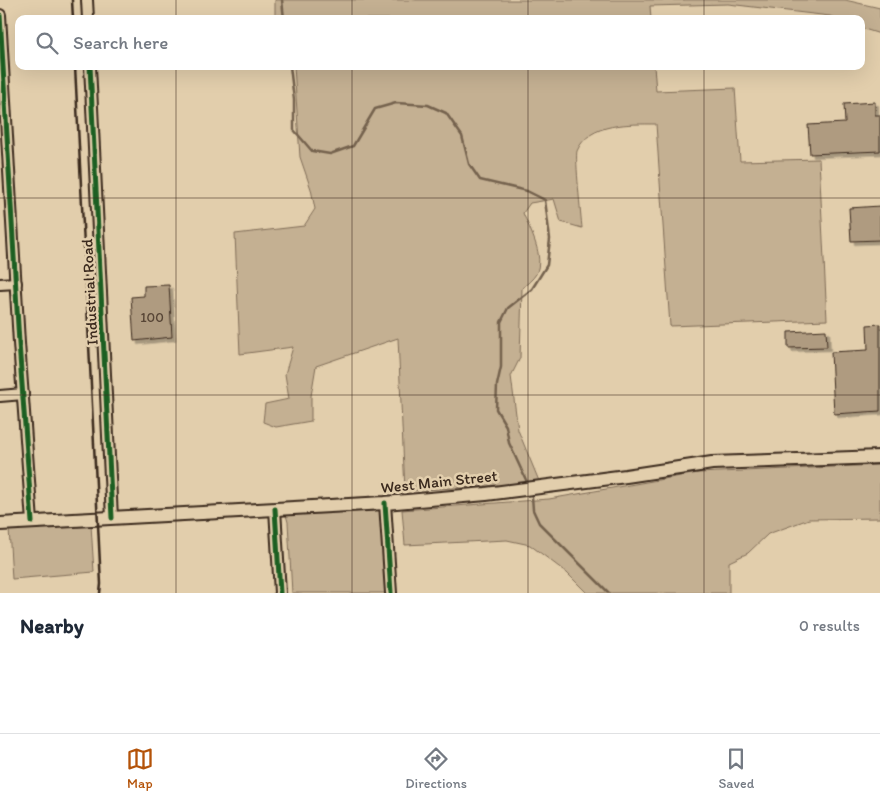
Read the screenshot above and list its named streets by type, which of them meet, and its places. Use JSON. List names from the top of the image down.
{
  "streets": {
    "main road": ["West Main Street"],
    "street": ["Industrial Road"]
  },
  "crossings": [
    ["Industrial Road", "West Main Street"]
  ],
  "house_numbers": ["100"],
  "page": {
    "search": "Search here",
    "heading": ["Nearby", "0 results"],
    "nav": ["Map", "Directions", "Saved"]
  }
}
